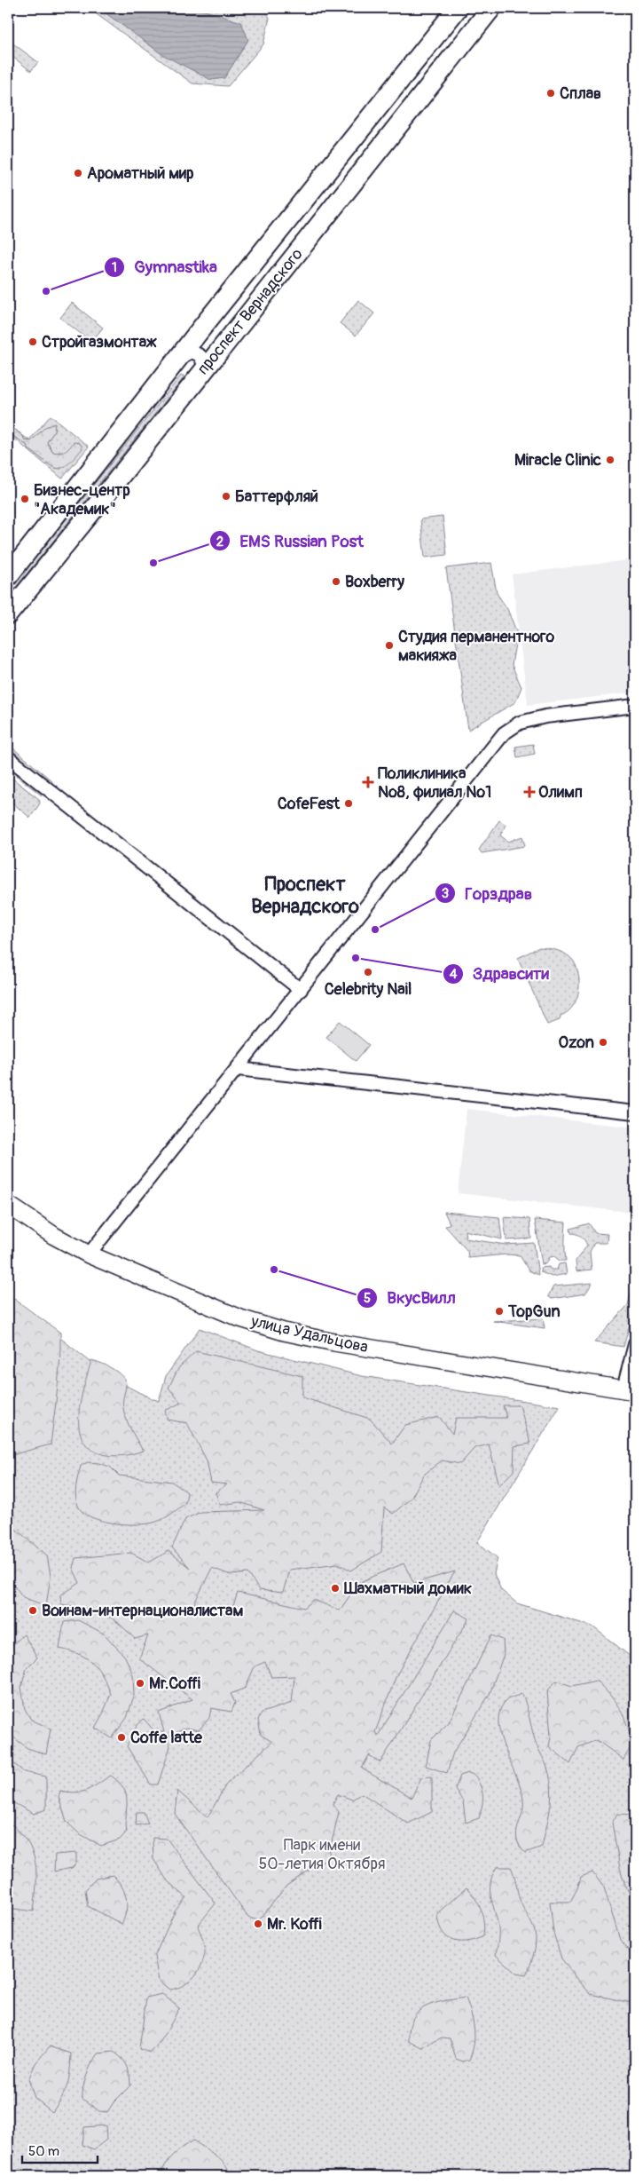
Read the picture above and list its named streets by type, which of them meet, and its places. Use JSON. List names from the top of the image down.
{
  "streets": {
    "main road": ["проспект Вернадского"],
    "street": ["улица Удальцова"]
  },
  "districts": ["Проспект Вернадского"],
  "parks": ["Парк имени 50-летия Октября"],
  "places": {
    "other": [
      "Сплав",
      "Ароматный мир",
      "Gymnastika",
      "Стройгазмонтаж",
      "Miracle Clinic",
      "Баттерфляй",
      "Бизнес-центр \"Академик\"",
      "EMS Russian Post",
      "Boxberry",
      "Студия перманентного макияжа",
      "CofeFest",
      "Горздрав",
      "Здравсити",
      "Celebrity Nail",
      "Ozon",
      "ВкусВилл",
      "TopGun",
      "Шахматный домик",
      "Воинам-интернационалистам",
      "Mr.Coffi",
      "Coffe latte",
      "Mr. Koffi"
    ],
    "health": ["Поликлиника №8, филиал №1", "Олимп"]
  },
  "scale_bar": "50 m"
}
